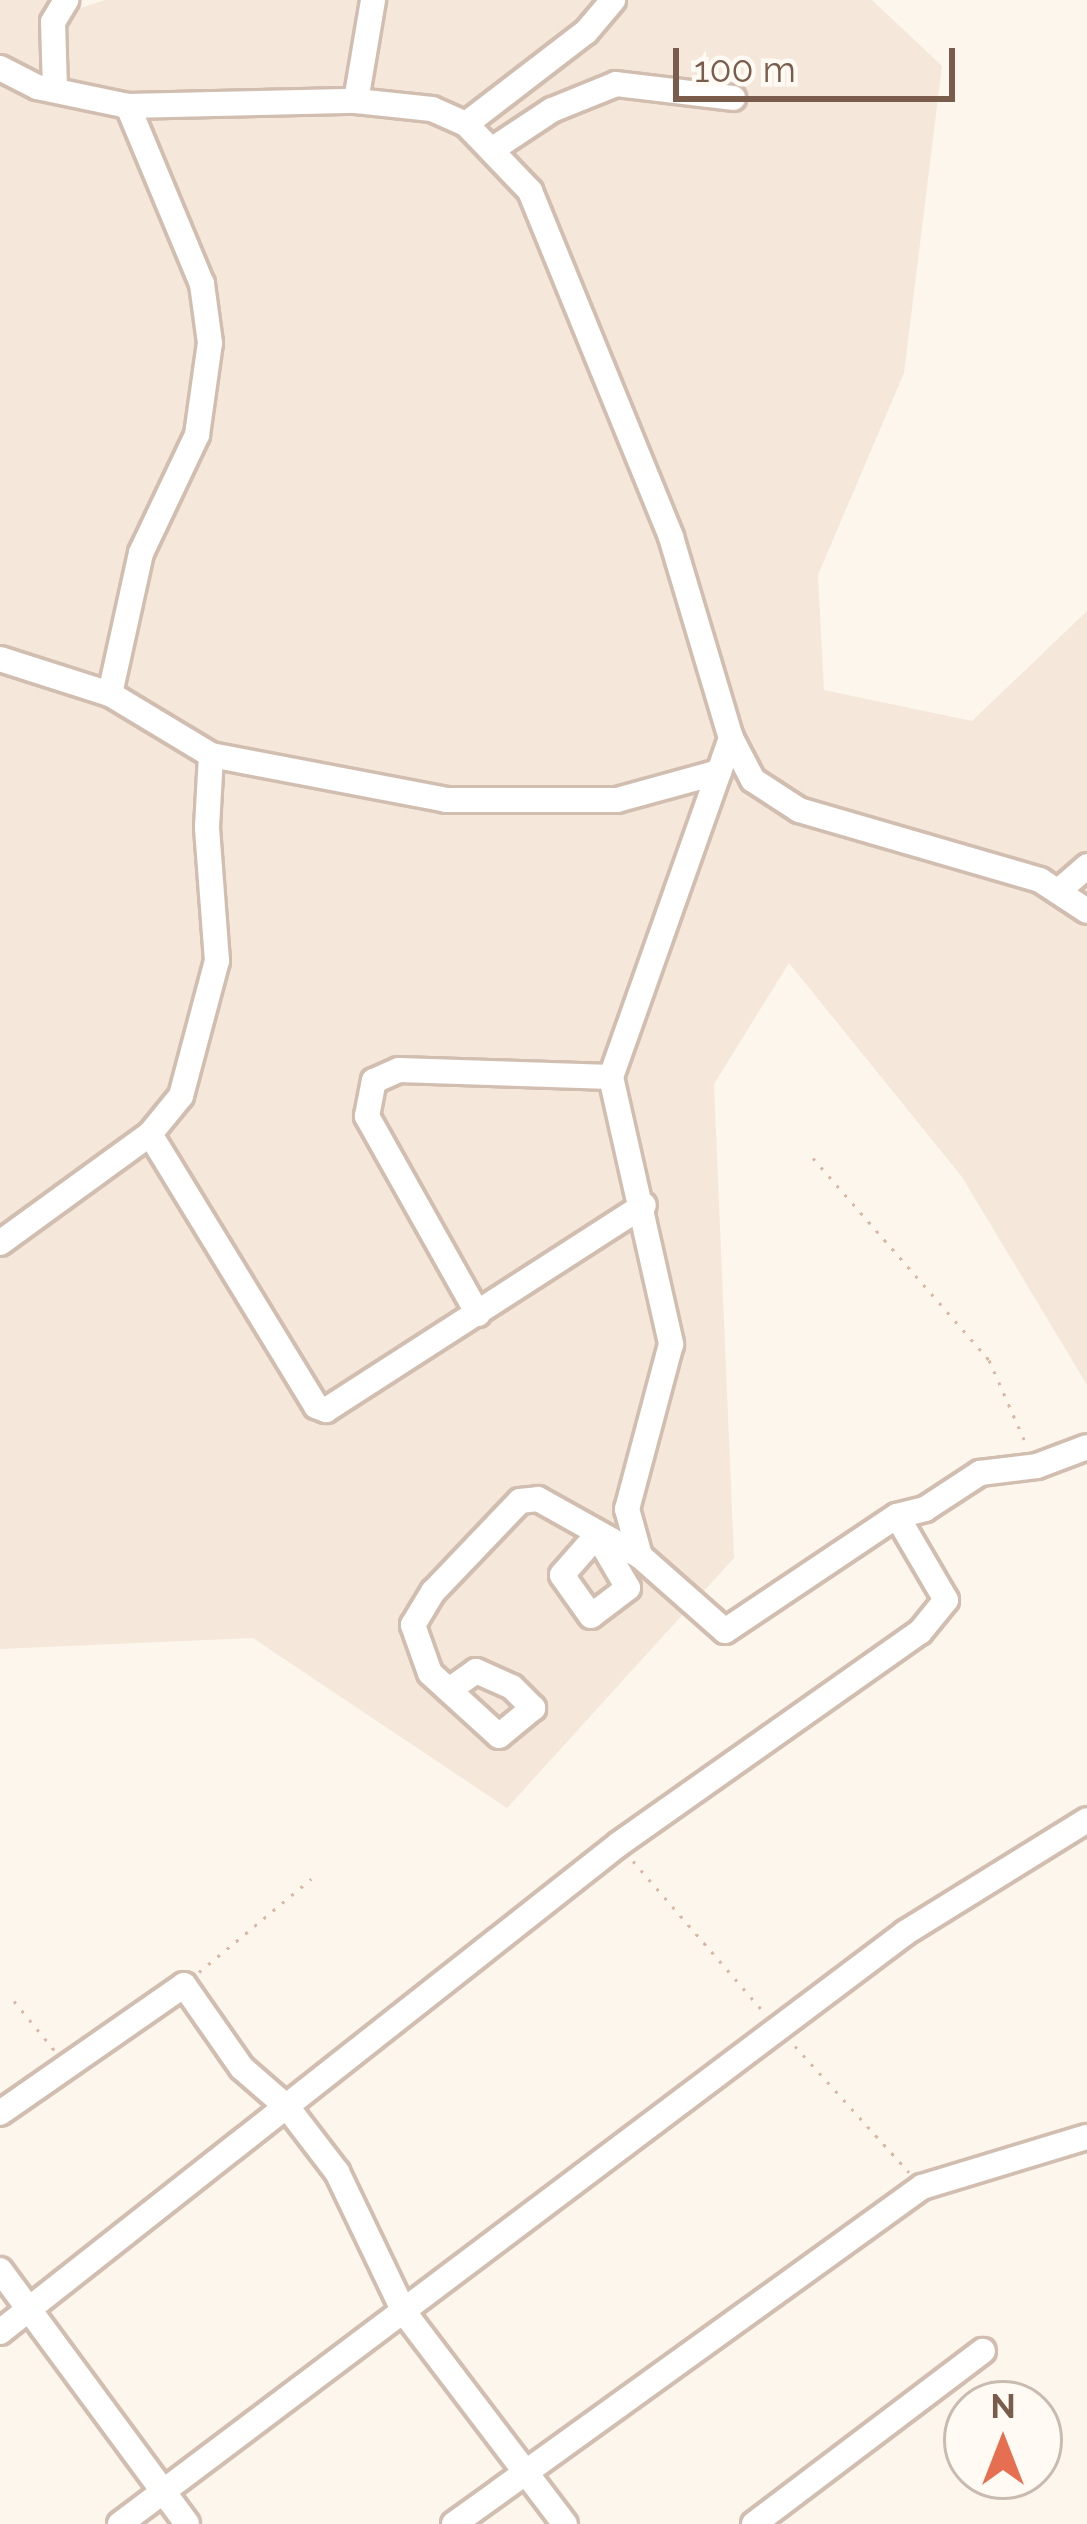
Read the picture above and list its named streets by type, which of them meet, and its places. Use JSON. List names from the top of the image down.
{
  "scale_bar": "100 m",
  "north": "top"
}
